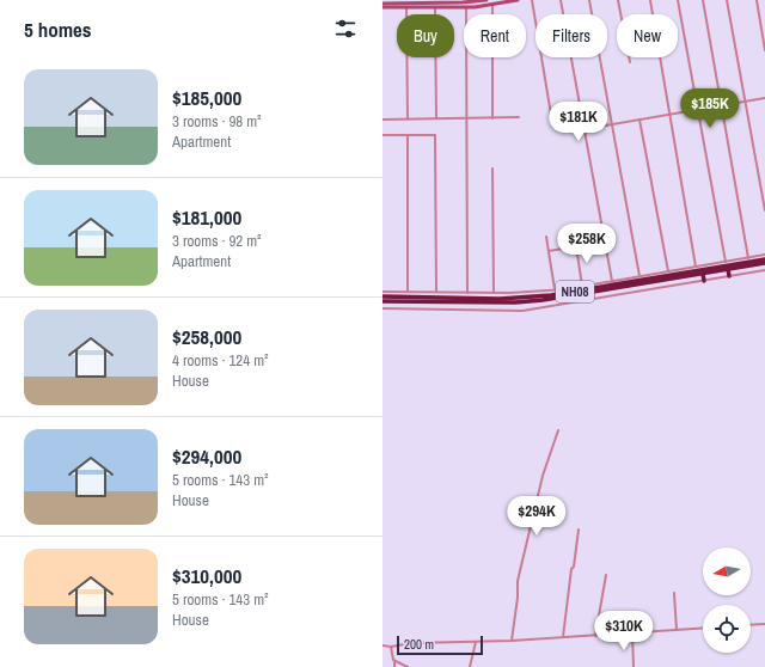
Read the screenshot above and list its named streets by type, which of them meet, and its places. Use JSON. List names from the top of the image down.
{
  "streets": {
    "highway": ["NH08"]
  },
  "scale_bar": "200 m",
  "north": "left",
  "page": {
    "heading": "5 homes",
    "chip": [
      "Buy",
      "Rent",
      "Filters",
      "New"
    ],
    "list": [
      {
        "name": "$185,000",
        "note": "3 rooms · 98 m² · Apartment"
      },
      {
        "name": "$181,000",
        "note": "3 rooms · 92 m² · Apartment"
      },
      {
        "name": "$258,000",
        "note": "4 rooms · 124 m² · House"
      },
      {
        "name": "$294,000",
        "note": "5 rooms · 143 m² · House"
      },
      {
        "name": "$310,000",
        "note": "5 rooms · 143 m² · House"
      }
    ],
    "price": [
      "$185K",
      "$181K",
      "$258K",
      "$294K",
      "$310K"
    ],
    "scale": "200 m"
  }
}
